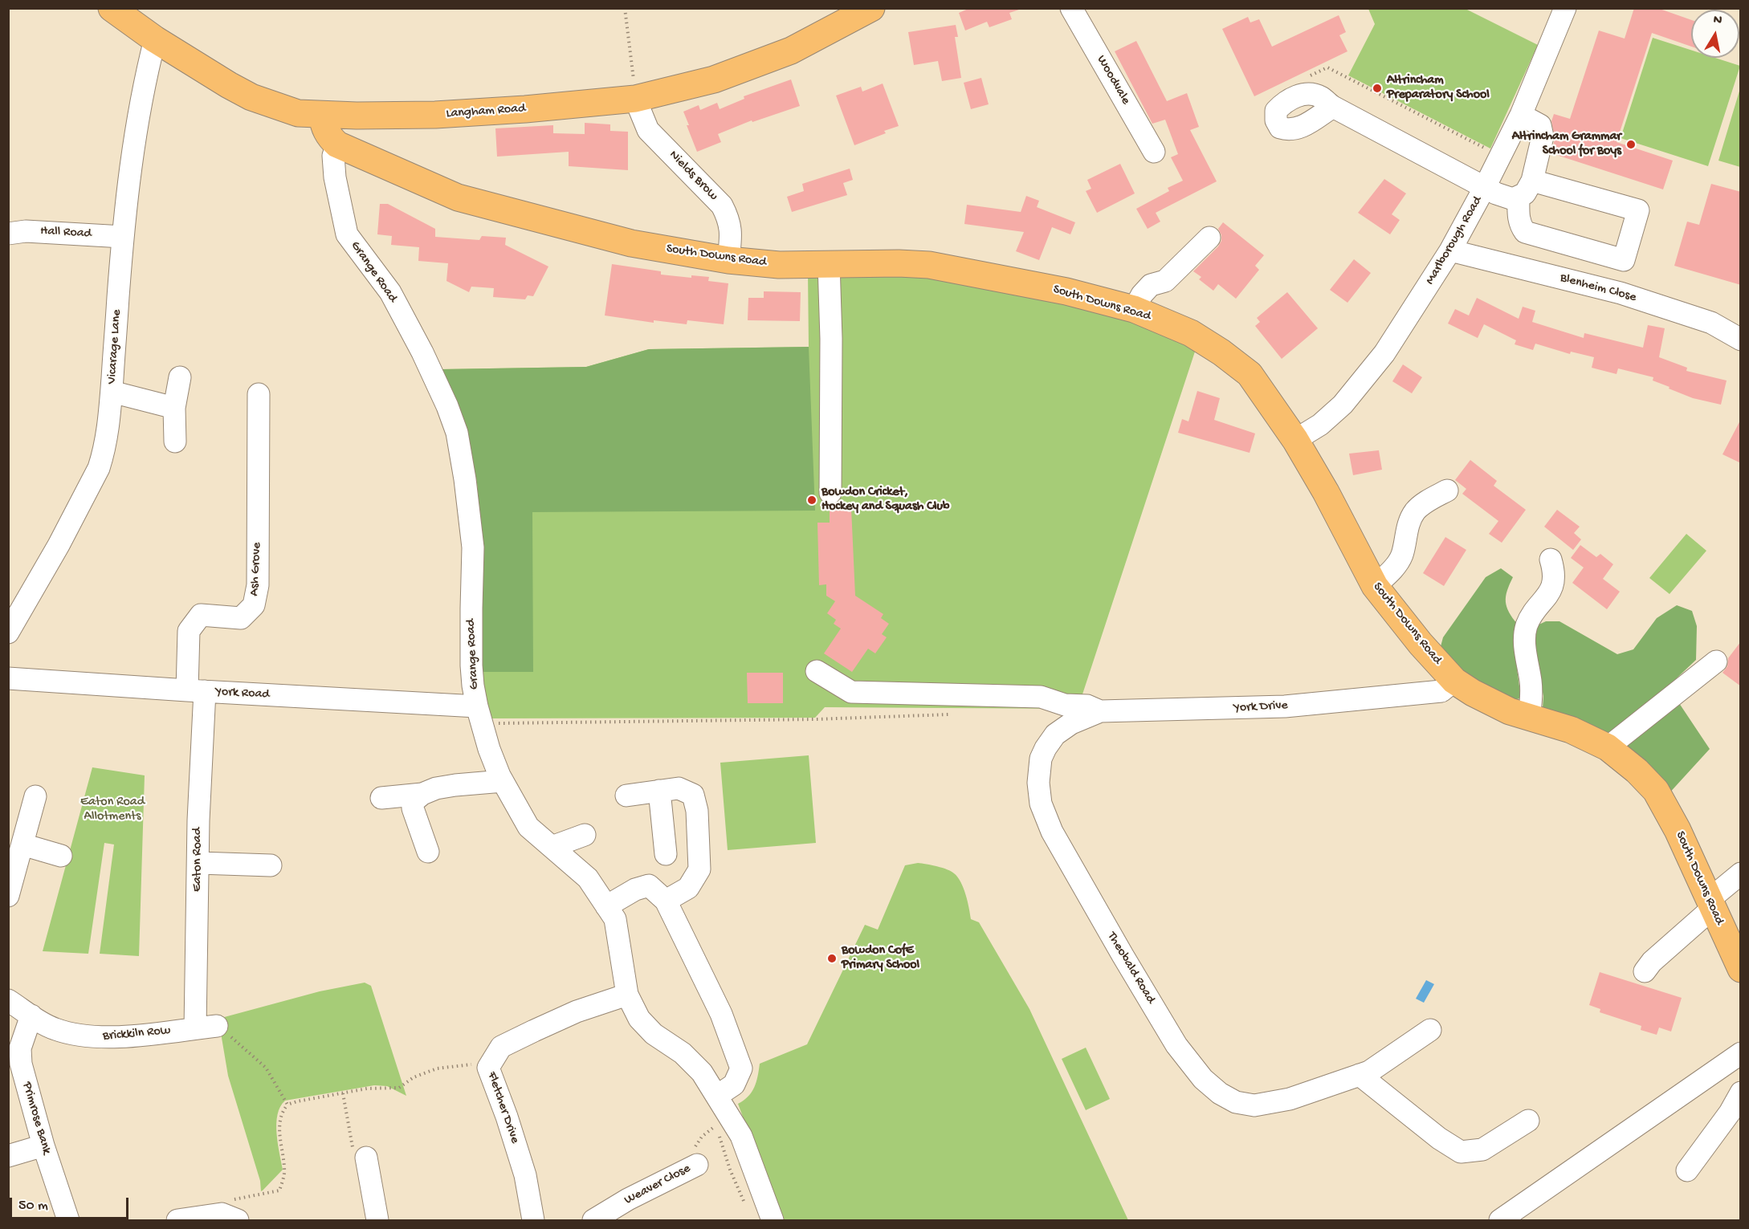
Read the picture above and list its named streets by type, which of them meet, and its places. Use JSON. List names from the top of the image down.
{
  "streets": {
    "main road": ["Langham Road", "South Downs Road"],
    "street": [
      "Woodvale",
      "Nields Brow",
      "Hall Road",
      "Marlborough Road",
      "Grange Road",
      "Blenheim Close",
      "Vicarage Lane",
      "Ash Grove",
      "York Road",
      "York Drive",
      "Eaton Road",
      "Theobald Road",
      "Brickkiln Row",
      "Fletcher Drive",
      "Primrose Bank",
      "Weaver Close"
    ]
  },
  "crossings": [
    ["Langham Road", "Nields Brow"],
    ["Langham Road", "Vicarage Lane"],
    ["Nields Brow", "South Downs Road"],
    ["Hall Road", "Vicarage Lane"],
    ["Marlborough Road", "South Downs Road"],
    ["Marlborough Road", "Blenheim Close"],
    ["South Downs Road", "Grange Road"],
    ["South Downs Road", "York Drive"],
    ["Grange Road", "York Road"],
    ["Grange Road", "Fletcher Drive"],
    ["Ash Grove", "York Road"],
    ["Ash Grove", "Eaton Road"],
    ["York Road", "Eaton Road"],
    ["York Drive", "Theobald Road"],
    ["Eaton Road", "Brickkiln Row"],
    ["Brickkiln Row", "Primrose Bank"]
  ],
  "parks": ["Eaton Road Allotments"],
  "places": [
    "Altrincham Preparatory School",
    "Altrincham Grammar School for Boys",
    "Bowdon Cricket, Hockey and Squash Club",
    "Bowdon CofE Primary School"
  ],
  "scale_bar": "50 m",
  "north": "top"
}
